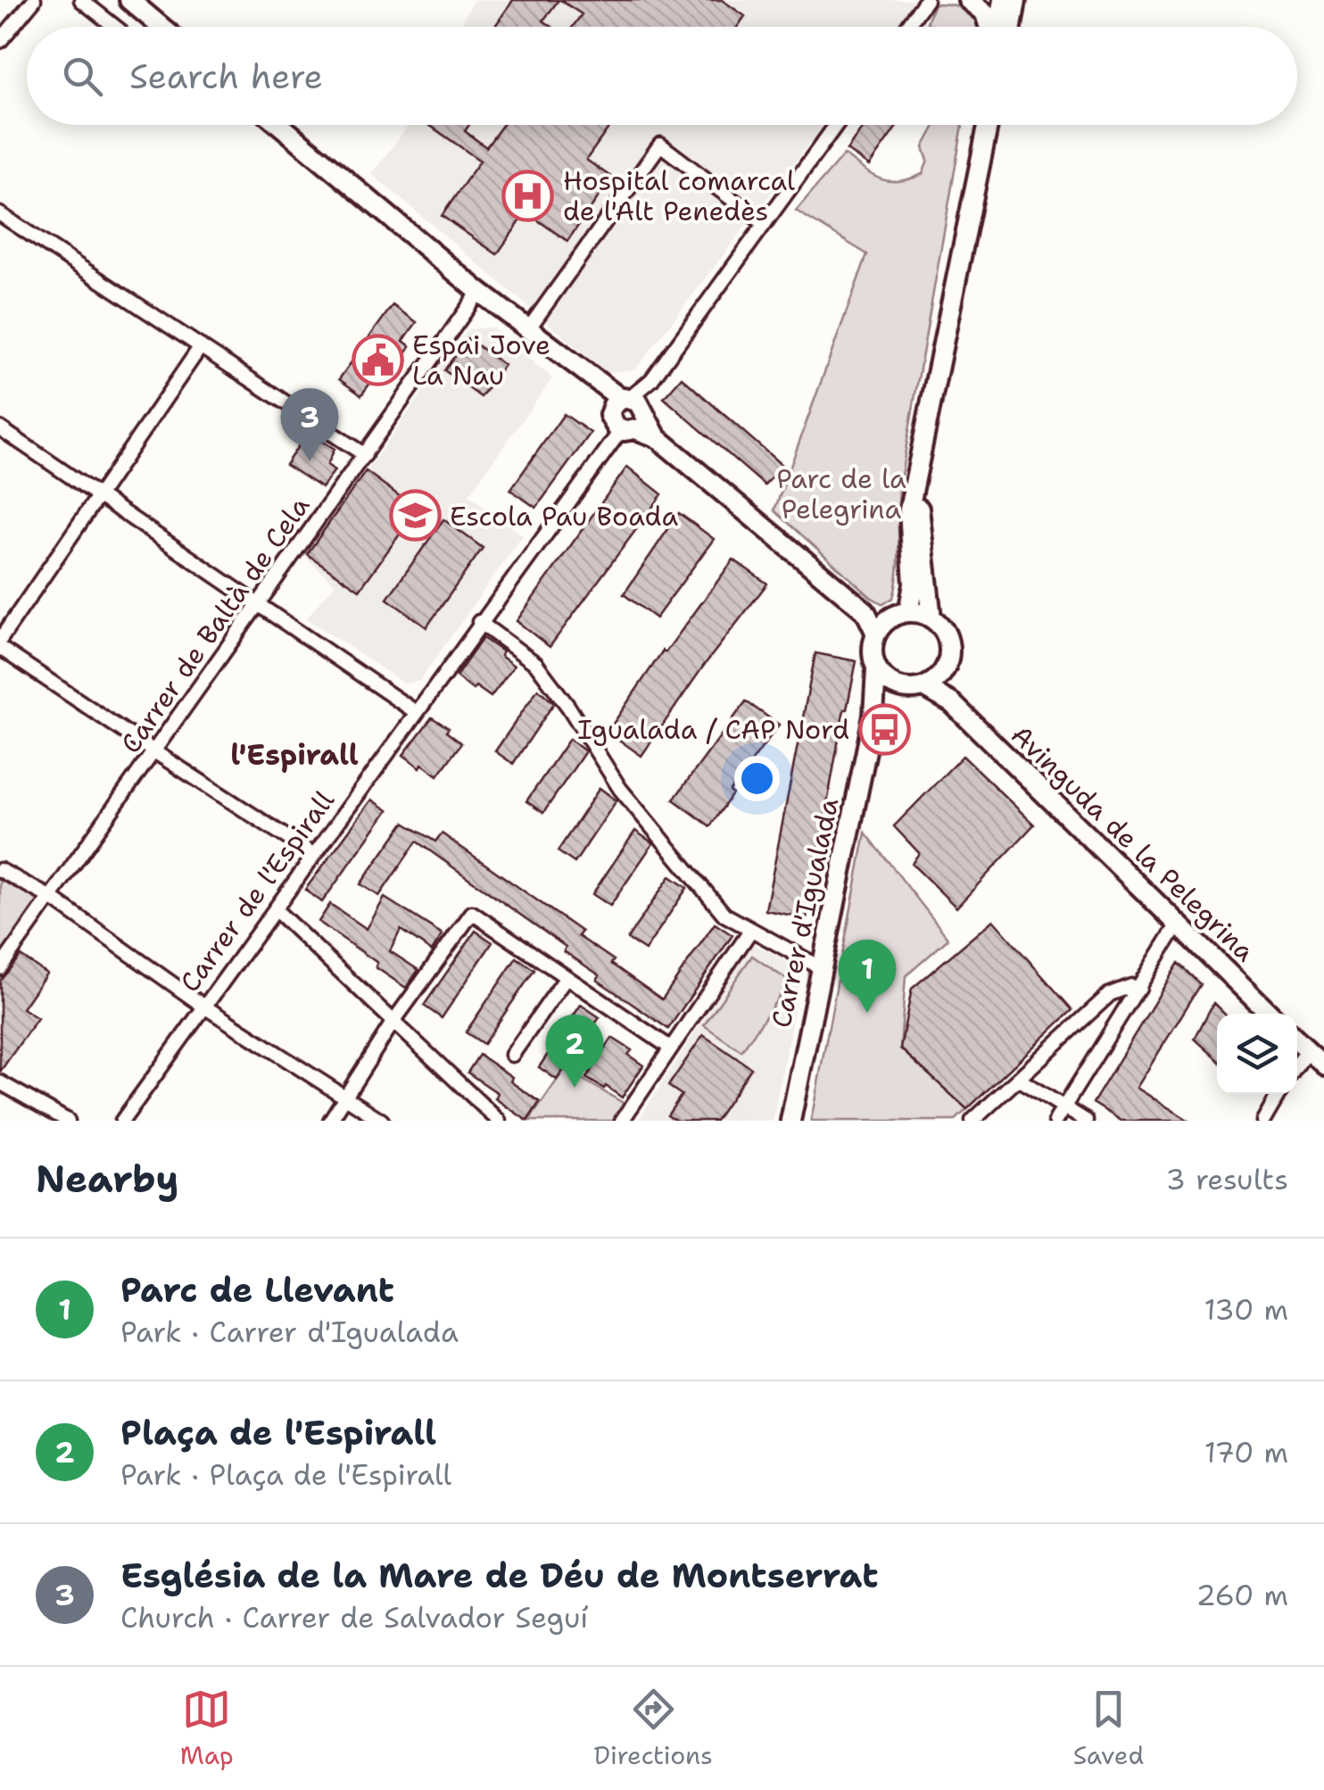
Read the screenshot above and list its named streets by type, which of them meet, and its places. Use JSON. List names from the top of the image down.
{
  "streets": {
    "street": [
      "Carrer de Baltà de Cela",
      "Avinguda de la Pelegrina",
      "Carrer de l'Espirall",
      "Carrer d'Igualada"
    ]
  },
  "crossings": [
    ["Avinguda de la Pelegrina", "Carrer d'Igualada"]
  ],
  "districts": ["l'Espirall"],
  "parks": ["Parc de la Pelegrina"],
  "places": {
    "hospital": ["Hospital comarcal de l'Alt Penedès"],
    "public building": ["Espai Jove La Nau"],
    "school or university": ["Escola Pau Boada"],
    "bus stop": ["Igualada / CAP Nord"]
  },
  "page": {
    "search": "Search here",
    "pins": ["3", "1", "2"],
    "heading": ["Nearby", "3 results"],
    "list": [
      {
        "mark": "1",
        "name": "Parc de Llevant",
        "note": "Park · Carrer d'Igualada",
        "value": "130 m"
      },
      {
        "mark": "2",
        "name": "Plaça de l'Espirall",
        "note": "Park · Plaça de l'Espirall",
        "value": "170 m"
      },
      {
        "mark": "3",
        "name": "Església de la Mare de Déu de Montserrat",
        "note": "Church · Carrer de Salvador Seguí",
        "value": "260 m"
      }
    ],
    "nav": ["Map", "Directions", "Saved"]
  }
}
